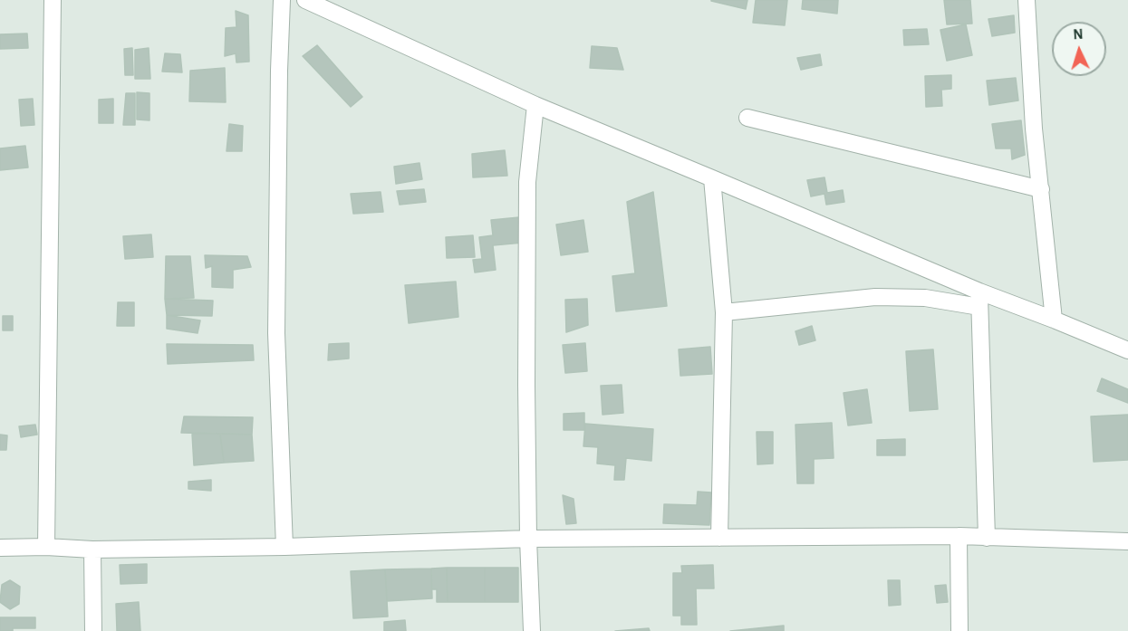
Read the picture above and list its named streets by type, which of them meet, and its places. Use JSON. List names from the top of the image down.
{
  "north": "top"
}
